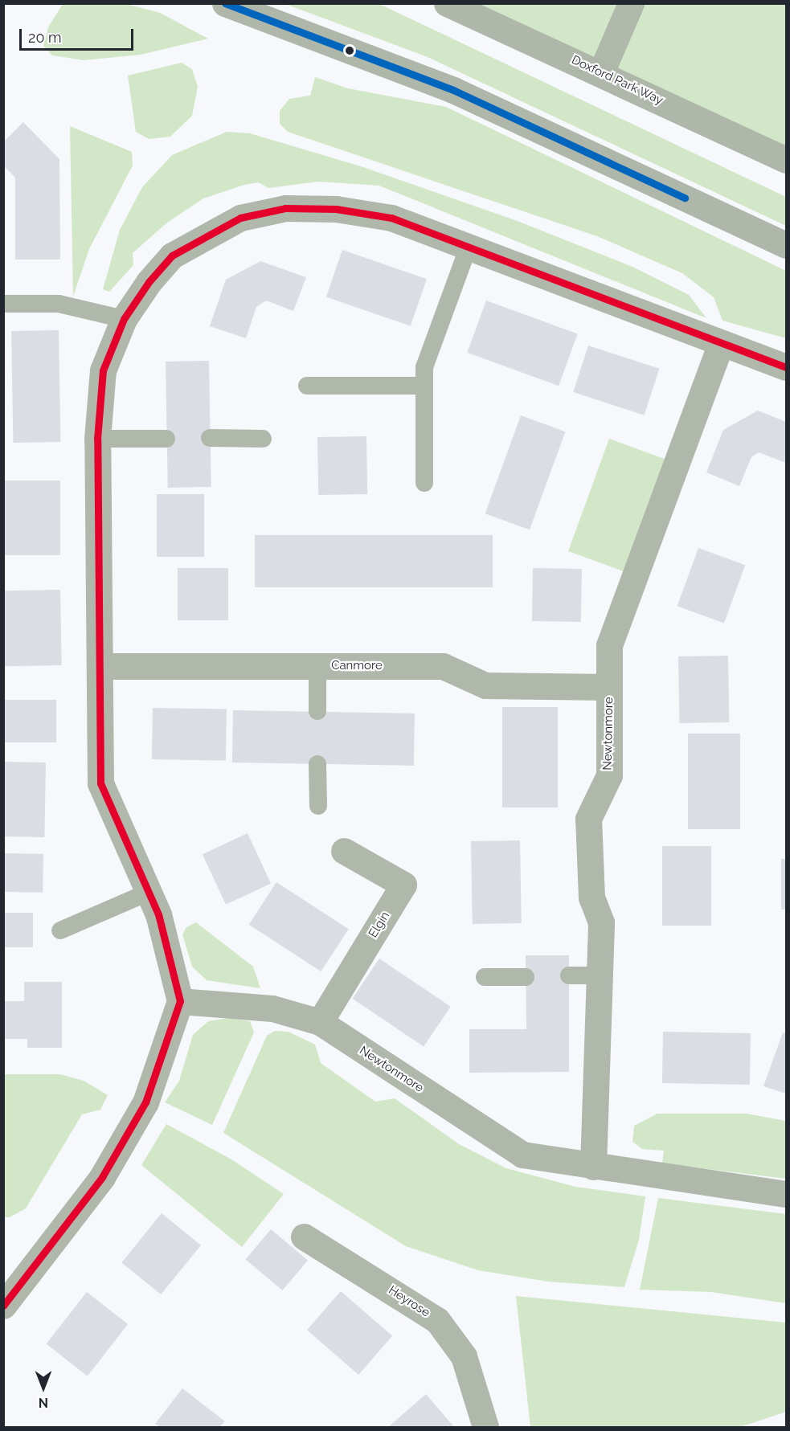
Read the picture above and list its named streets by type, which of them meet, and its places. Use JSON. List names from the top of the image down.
{
  "streets": {
    "main road": ["Doxford Park Way"],
    "street": [
      "Canmore",
      "Newtonmore",
      "Elgin",
      "Heyrose"
    ]
  },
  "crossings": [
    ["Canmore", "Newtonmore"],
    ["Newtonmore", "Elgin"]
  ],
  "scale_bar": "20 m",
  "north": "bottom"
}
